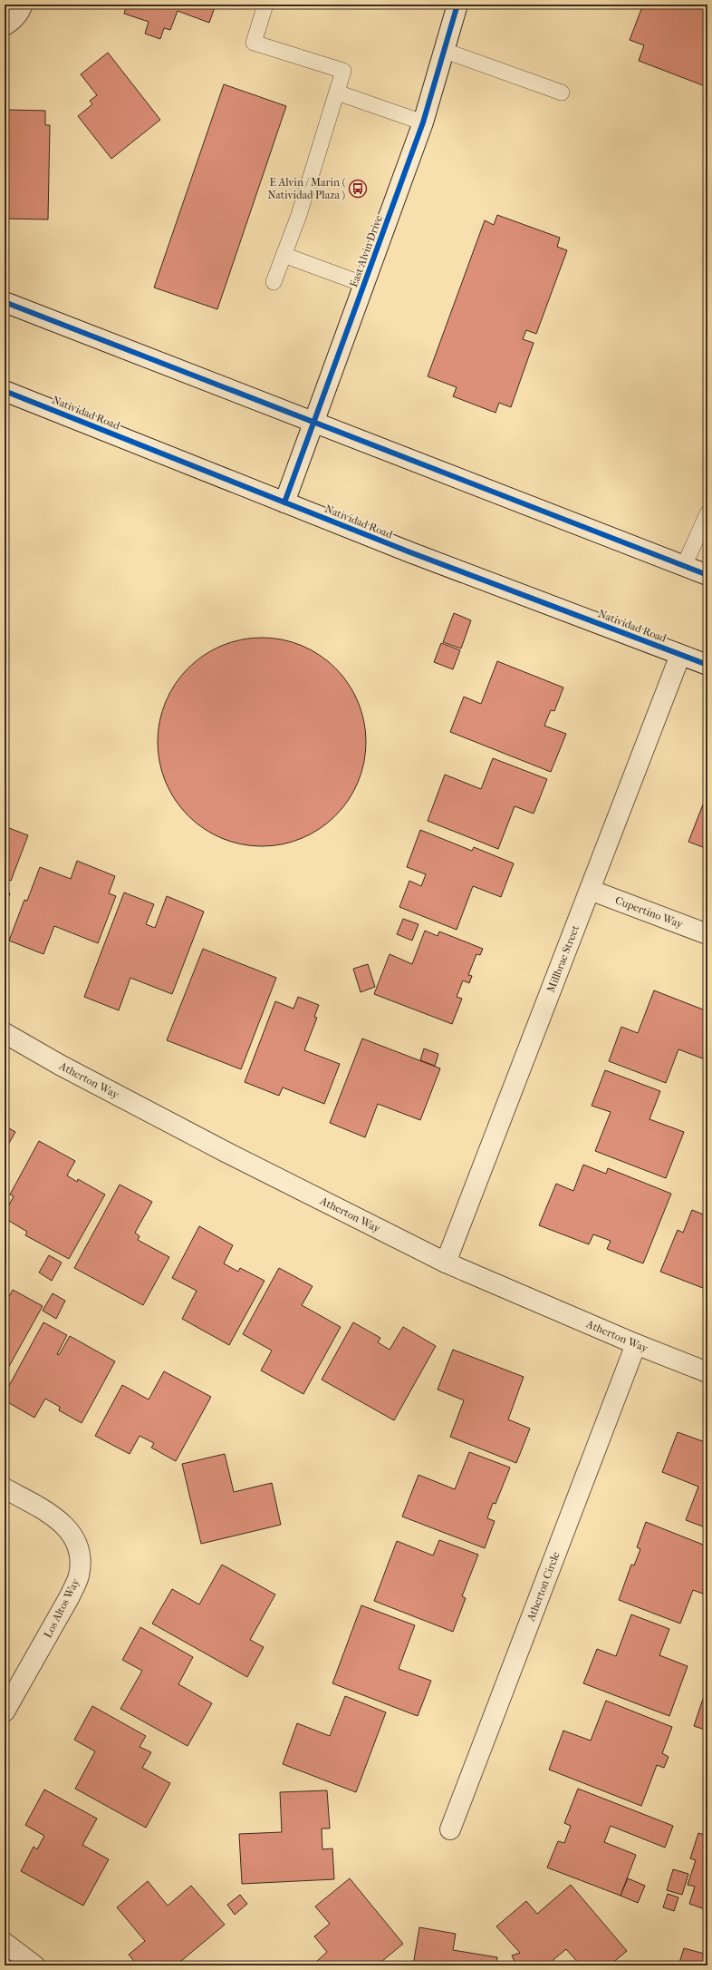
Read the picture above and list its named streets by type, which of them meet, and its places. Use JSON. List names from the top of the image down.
{
  "streets": {
    "street": [
      "East Alvin Drive",
      "Natividad Road",
      "Cupertino Way",
      "Millbrae Street",
      "Atherton Way",
      "Atherton Circle",
      "Los Altos Way"
    ]
  },
  "crossings": [
    ["East Alvin Drive", "Natividad Road"],
    ["Natividad Road", "Millbrae Street"],
    ["Cupertino Way", "Millbrae Street"],
    ["Millbrae Street", "Atherton Way"],
    ["Atherton Way", "Atherton Circle"]
  ],
  "places": {
    "bus stop": ["E Alvin / Marin ( Natividad Plaza )"]
  }
}
